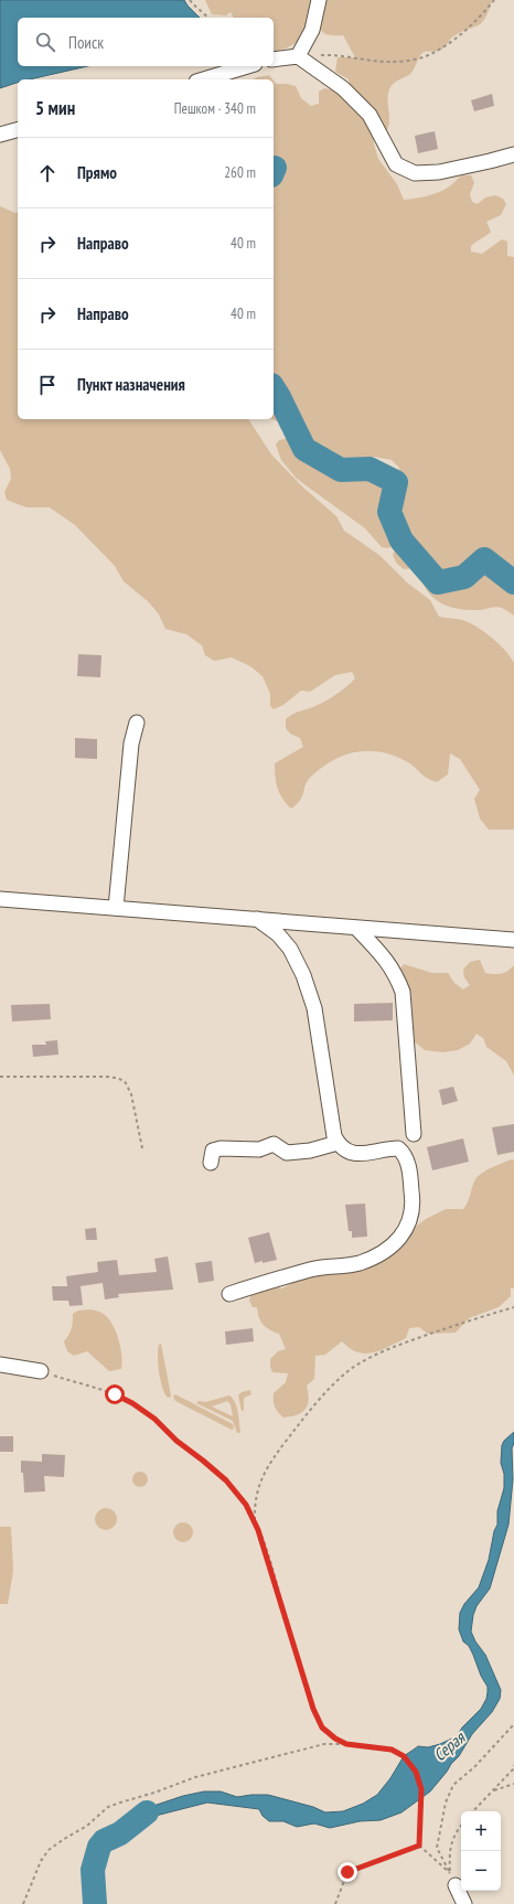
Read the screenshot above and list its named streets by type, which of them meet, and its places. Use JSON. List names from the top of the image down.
{
  "water": ["Серая"],
  "page": {
    "search": "Поиск",
    "heading": ["5 мин", "Пешком · 340 m"],
    "list": [
      ["Прямо", "260 m"],
      ["Направо", "40 m"],
      ["Направо", "40 m"],
      "Пункт назначения"
    ],
    "map_buttons": ["+", "−"]
  }
}
